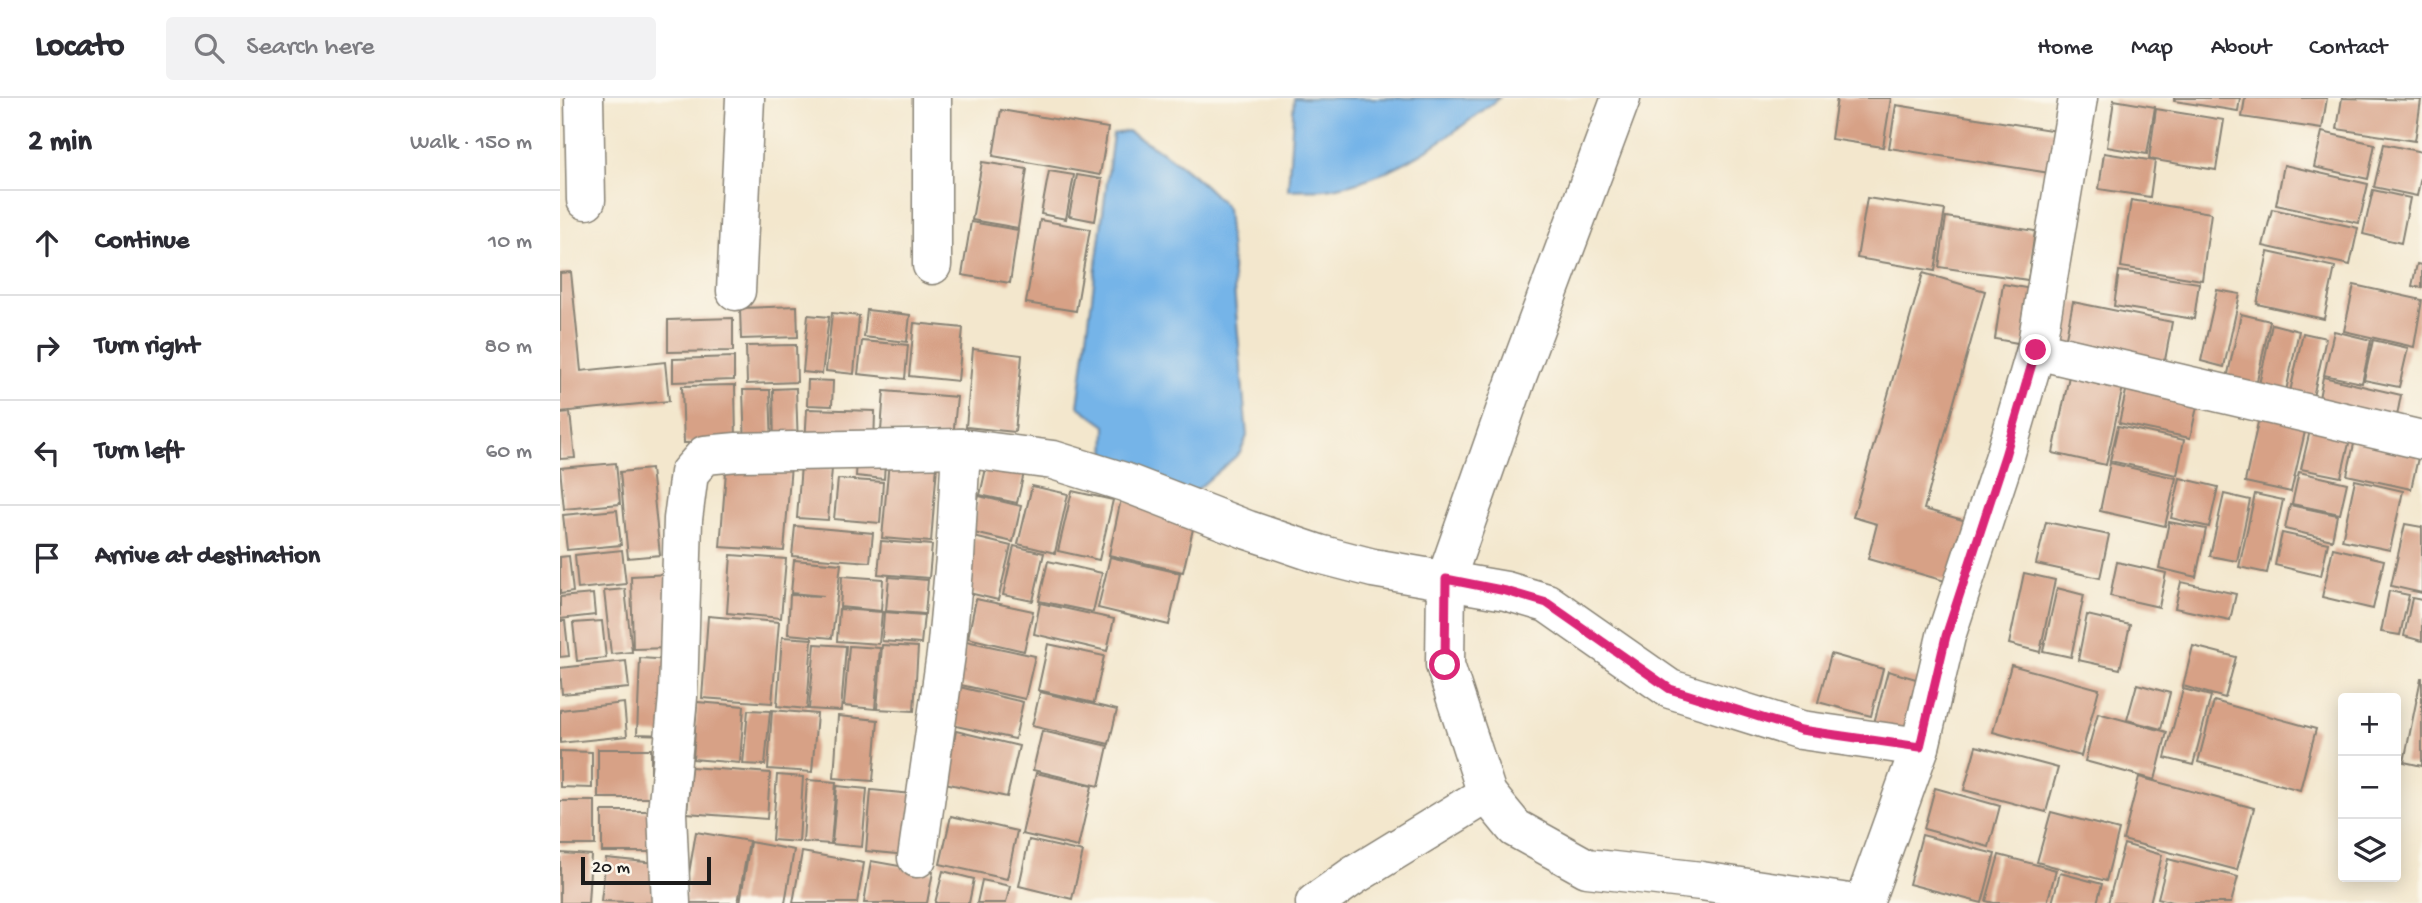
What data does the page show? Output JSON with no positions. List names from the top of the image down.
{
  "scale_bar": "20 m",
  "page": {
    "header": "Locato",
    "search": "Search here",
    "nav": [
      "Home",
      "Map",
      "About",
      "Contact"
    ],
    "heading": ["2 min", "Walk · 150 m"],
    "list": [
      ["Continue", "10 m"],
      ["Turn right", "80 m"],
      ["Turn left", "60 m"],
      "Arrive at destination"
    ],
    "map_buttons": ["+", "−"],
    "scale": "20 m"
  }
}
